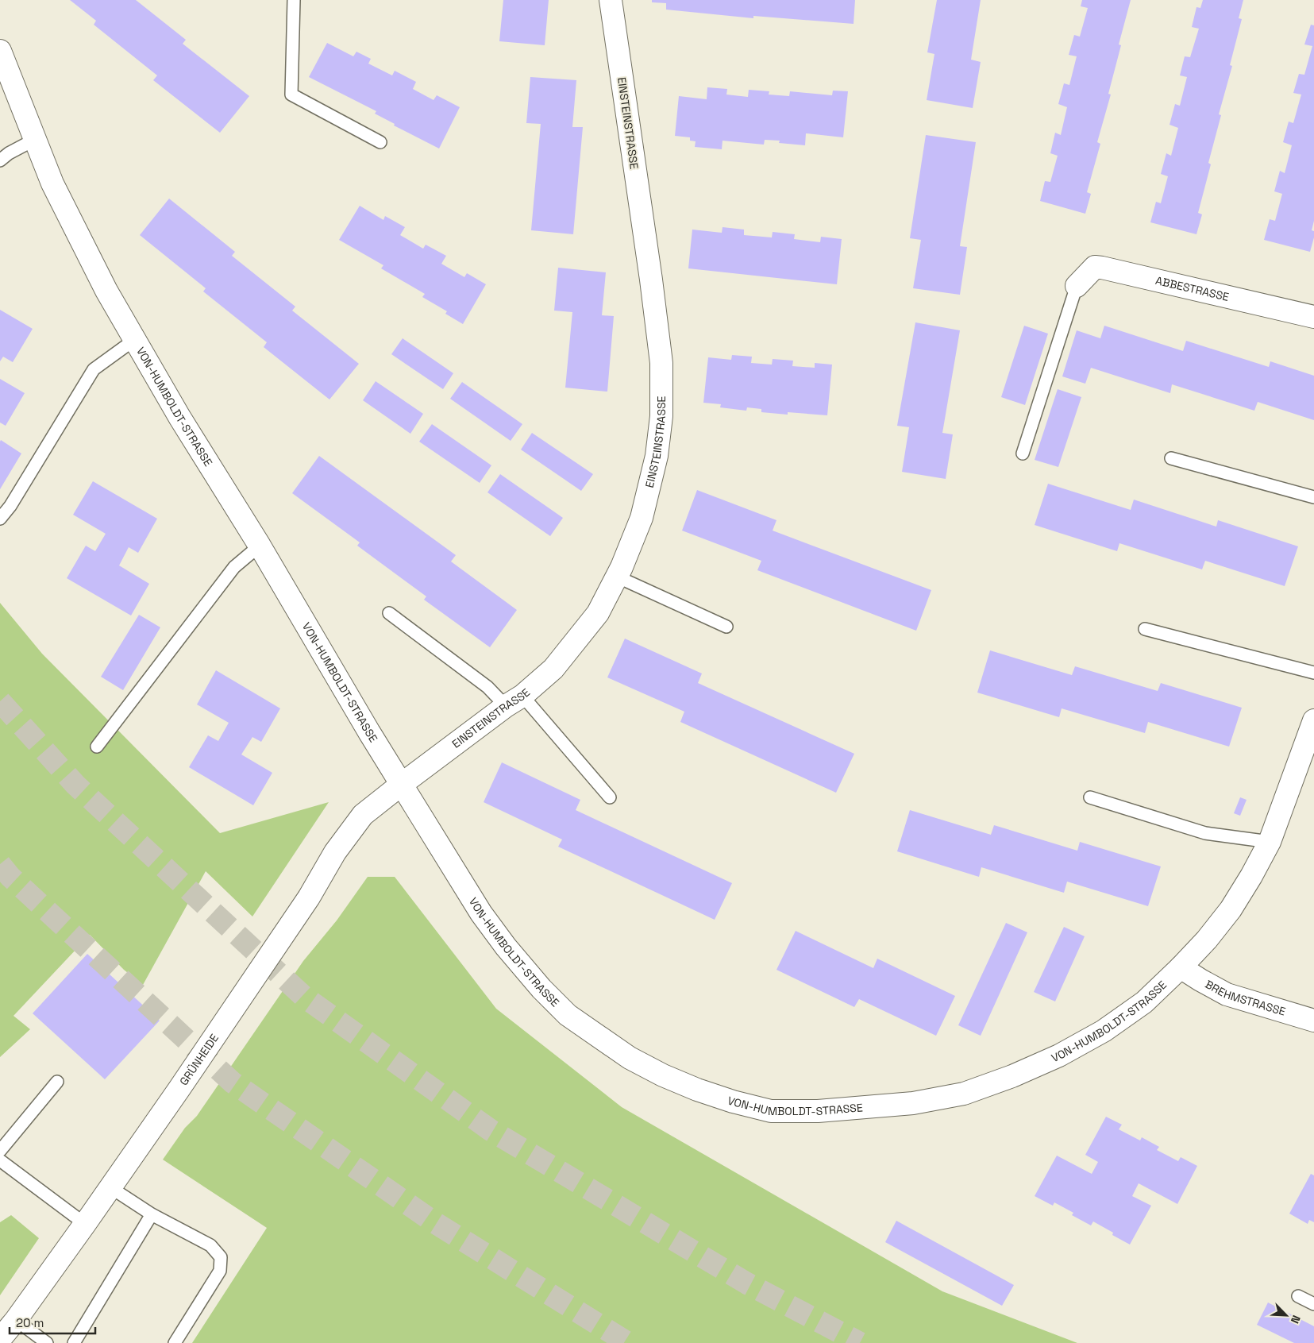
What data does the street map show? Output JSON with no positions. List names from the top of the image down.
{
  "streets": {
    "street": [
      "EINSTEINSTRASSE",
      "ABBESTRASSE",
      "VON-HUMBOLDT-STRASSE",
      "BREHMSTRASSE",
      "GRÜNHEIDE"
    ]
  },
  "crossings": [
    ["EINSTEINSTRASSE", "VON-HUMBOLDT-STRASSE"],
    ["EINSTEINSTRASSE", "GRÜNHEIDE"],
    ["VON-HUMBOLDT-STRASSE", "BREHMSTRASSE"],
    ["VON-HUMBOLDT-STRASSE", "GRÜNHEIDE"]
  ],
  "scale_bar": "20 m",
  "north": "bottom right"
}
